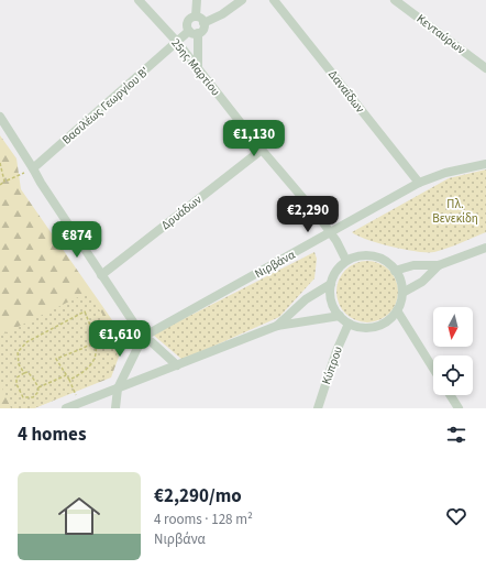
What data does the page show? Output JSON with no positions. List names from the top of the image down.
{
  "streets": {
    "street": [
      "Κενταύρων",
      "25ης Μαρτίου",
      "Δαναΐδων",
      "Βασιλέως Γεωργίου Β'",
      "Δρυάδων",
      "Νιρβάνα",
      "Κύπρου"
    ]
  },
  "crossings": [
    ["25ης Μαρτίου", "Βασιλέως Γεωργίου Β'"],
    ["25ης Μαρτίου", "Δρυάδων"],
    ["25ης Μαρτίου", "Νιρβάνα"],
    ["25ης Μαρτίου", "Κύπρου"],
    ["Δαναΐδων", "Νιρβάνα"]
  ],
  "parks": ["Πλ. Βενεκίδη"],
  "north": "bottom",
  "page": {
    "price": [
      "€1,130",
      "€2,290",
      "€874",
      "€1,610"
    ],
    "heading": "4 homes",
    "list": [
      {
        "name": "€2,290/mo",
        "note": "4 rooms · 128 m² · Νιρβάνα"
      }
    ]
  }
}
